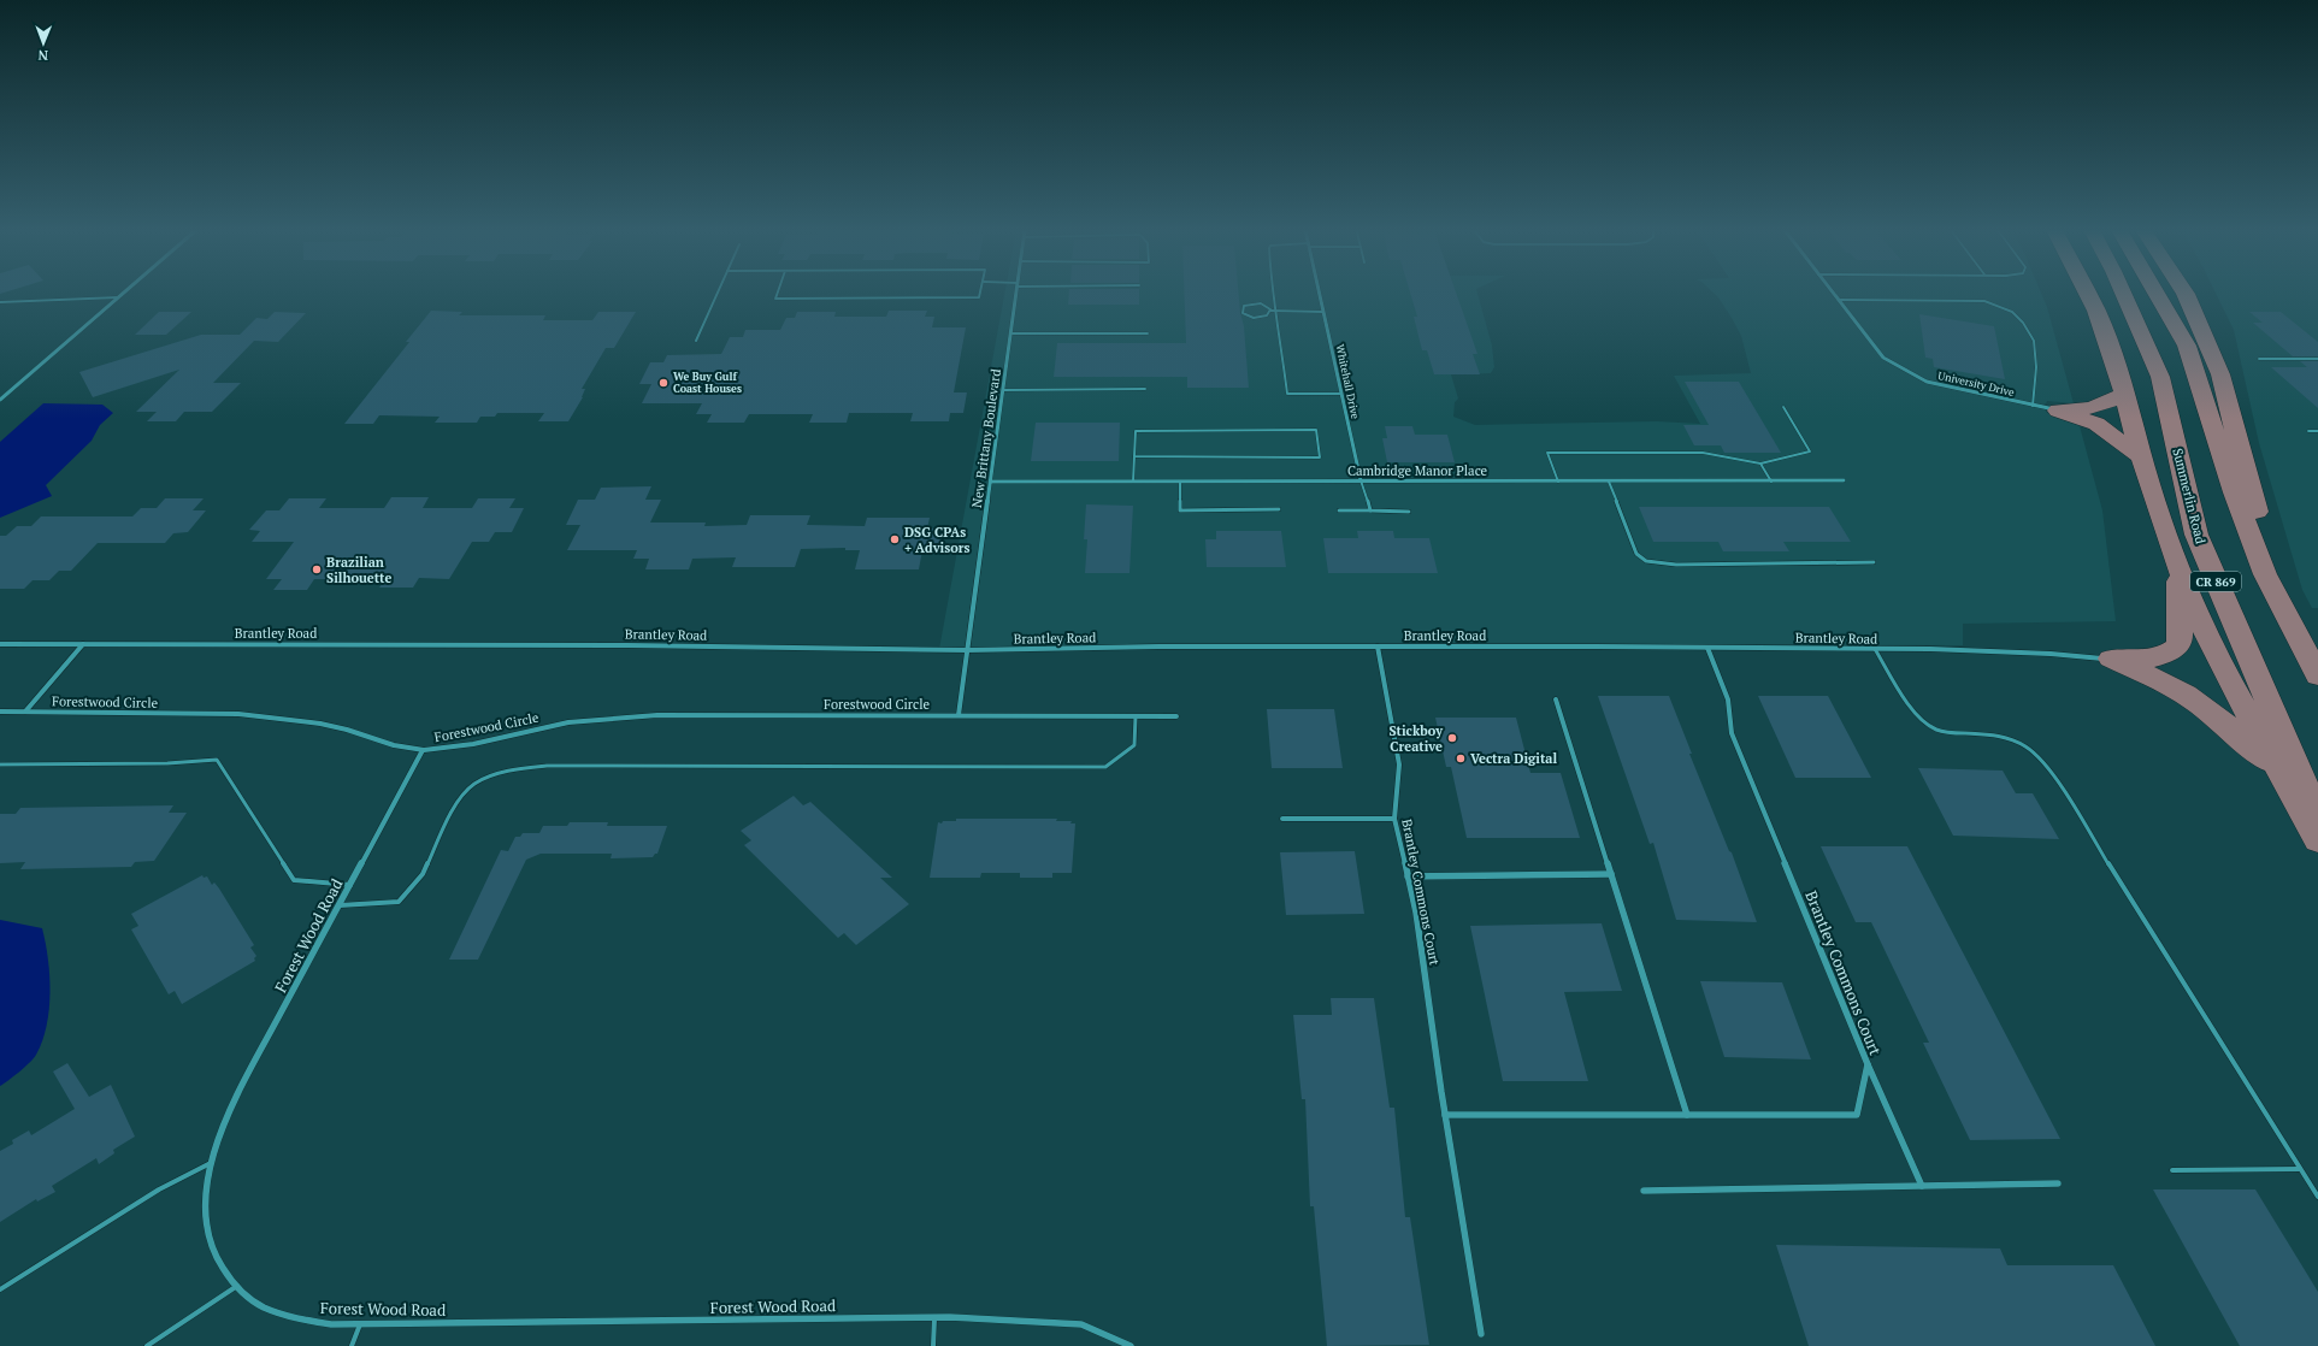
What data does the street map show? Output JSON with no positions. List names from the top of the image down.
{
  "streets": {
    "main road": ["Summerlin Road", "CR 869"],
    "street": [
      "Whitehall Drive",
      "University Drive",
      "New Brittany Boulevard",
      "Cambridge Manor Place",
      "Brantley Road",
      "Forestwood Circle",
      "Brantley Commons Court",
      "Forest Wood Road"
    ]
  },
  "crossings": [
    ["Whitehall Drive", "Cambridge Manor Place"],
    ["New Brittany Boulevard", "Cambridge Manor Place"],
    ["New Brittany Boulevard", "Brantley Road"],
    ["Brantley Road", "Forestwood Circle"],
    ["Brantley Road", "Brantley Commons Court"],
    ["Forestwood Circle", "Forest Wood Road"]
  ],
  "places": [
    "We Buy Gulf Coast Houses",
    "DSG CPAs + Advisors",
    "Brazilian Silhouette",
    "Stickboy Creative",
    "Vectra Digital"
  ],
  "north": "bottom"
}
